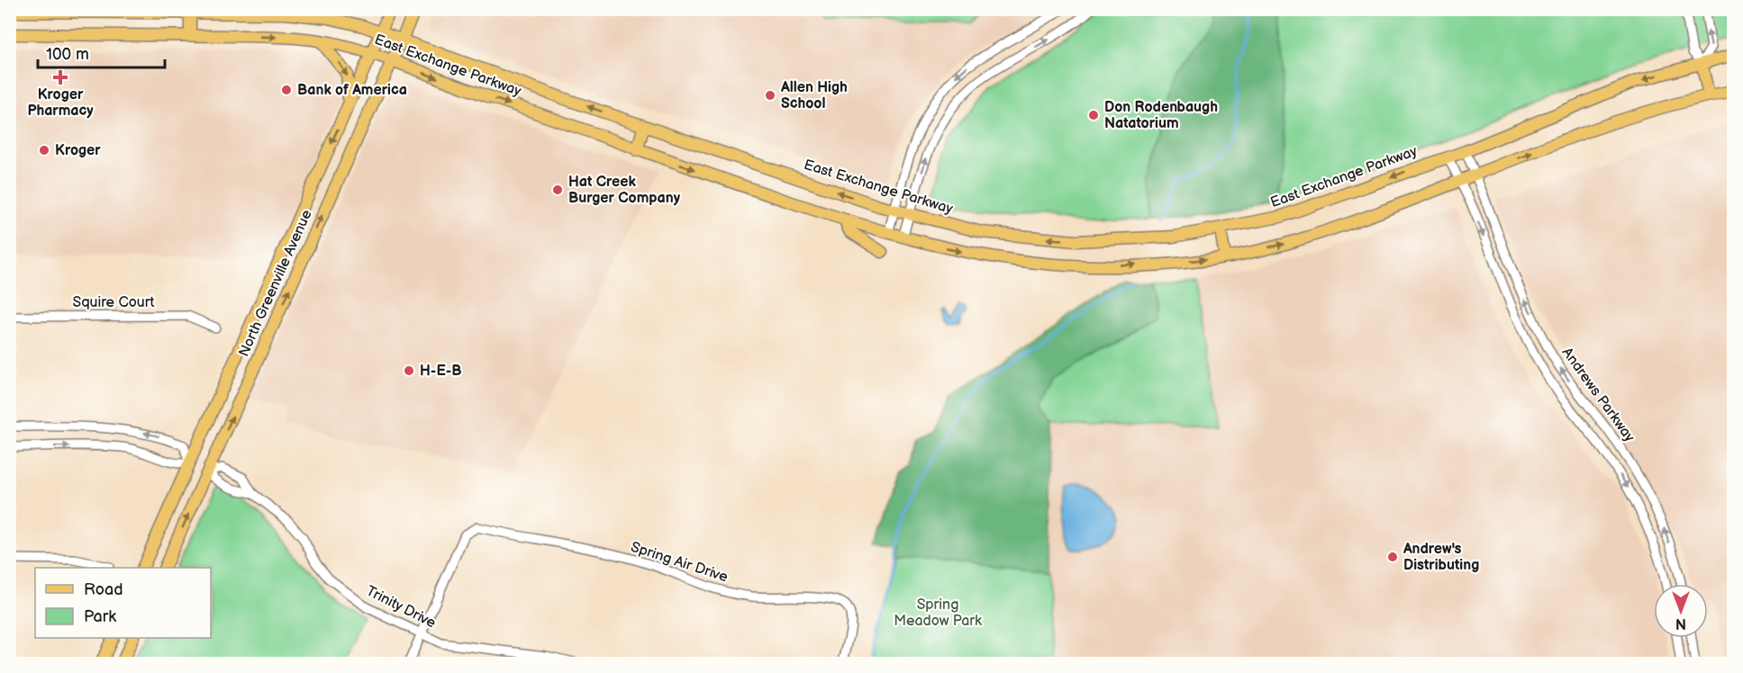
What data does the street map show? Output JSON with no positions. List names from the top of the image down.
{
  "streets": {
    "main road": ["East Exchange Parkway", "North Greenville Avenue"],
    "street": [
      "Squire Court",
      "Andrews Parkway",
      "Spring Air Drive",
      "Trinity Drive"
    ]
  },
  "crossings": [
    ["East Exchange Parkway", "North Greenville Avenue"],
    ["East Exchange Parkway", "Andrews Parkway"],
    ["North Greenville Avenue", "Trinity Drive"],
    ["Spring Air Drive", "Trinity Drive"]
  ],
  "parks": ["Spring Meadow Park"],
  "places": {
    "health": ["Kroger Pharmacy"],
    "other": [
      "Bank of America",
      "Allen High School",
      "Don Rodenbaugh Natatorium",
      "Kroger",
      "Hat Creek Burger Company",
      "H-E-B",
      "Andrew's Distributing"
    ]
  },
  "legend": ["Road", "Park"],
  "scale_bar": "100 m",
  "north": "bottom"
}
